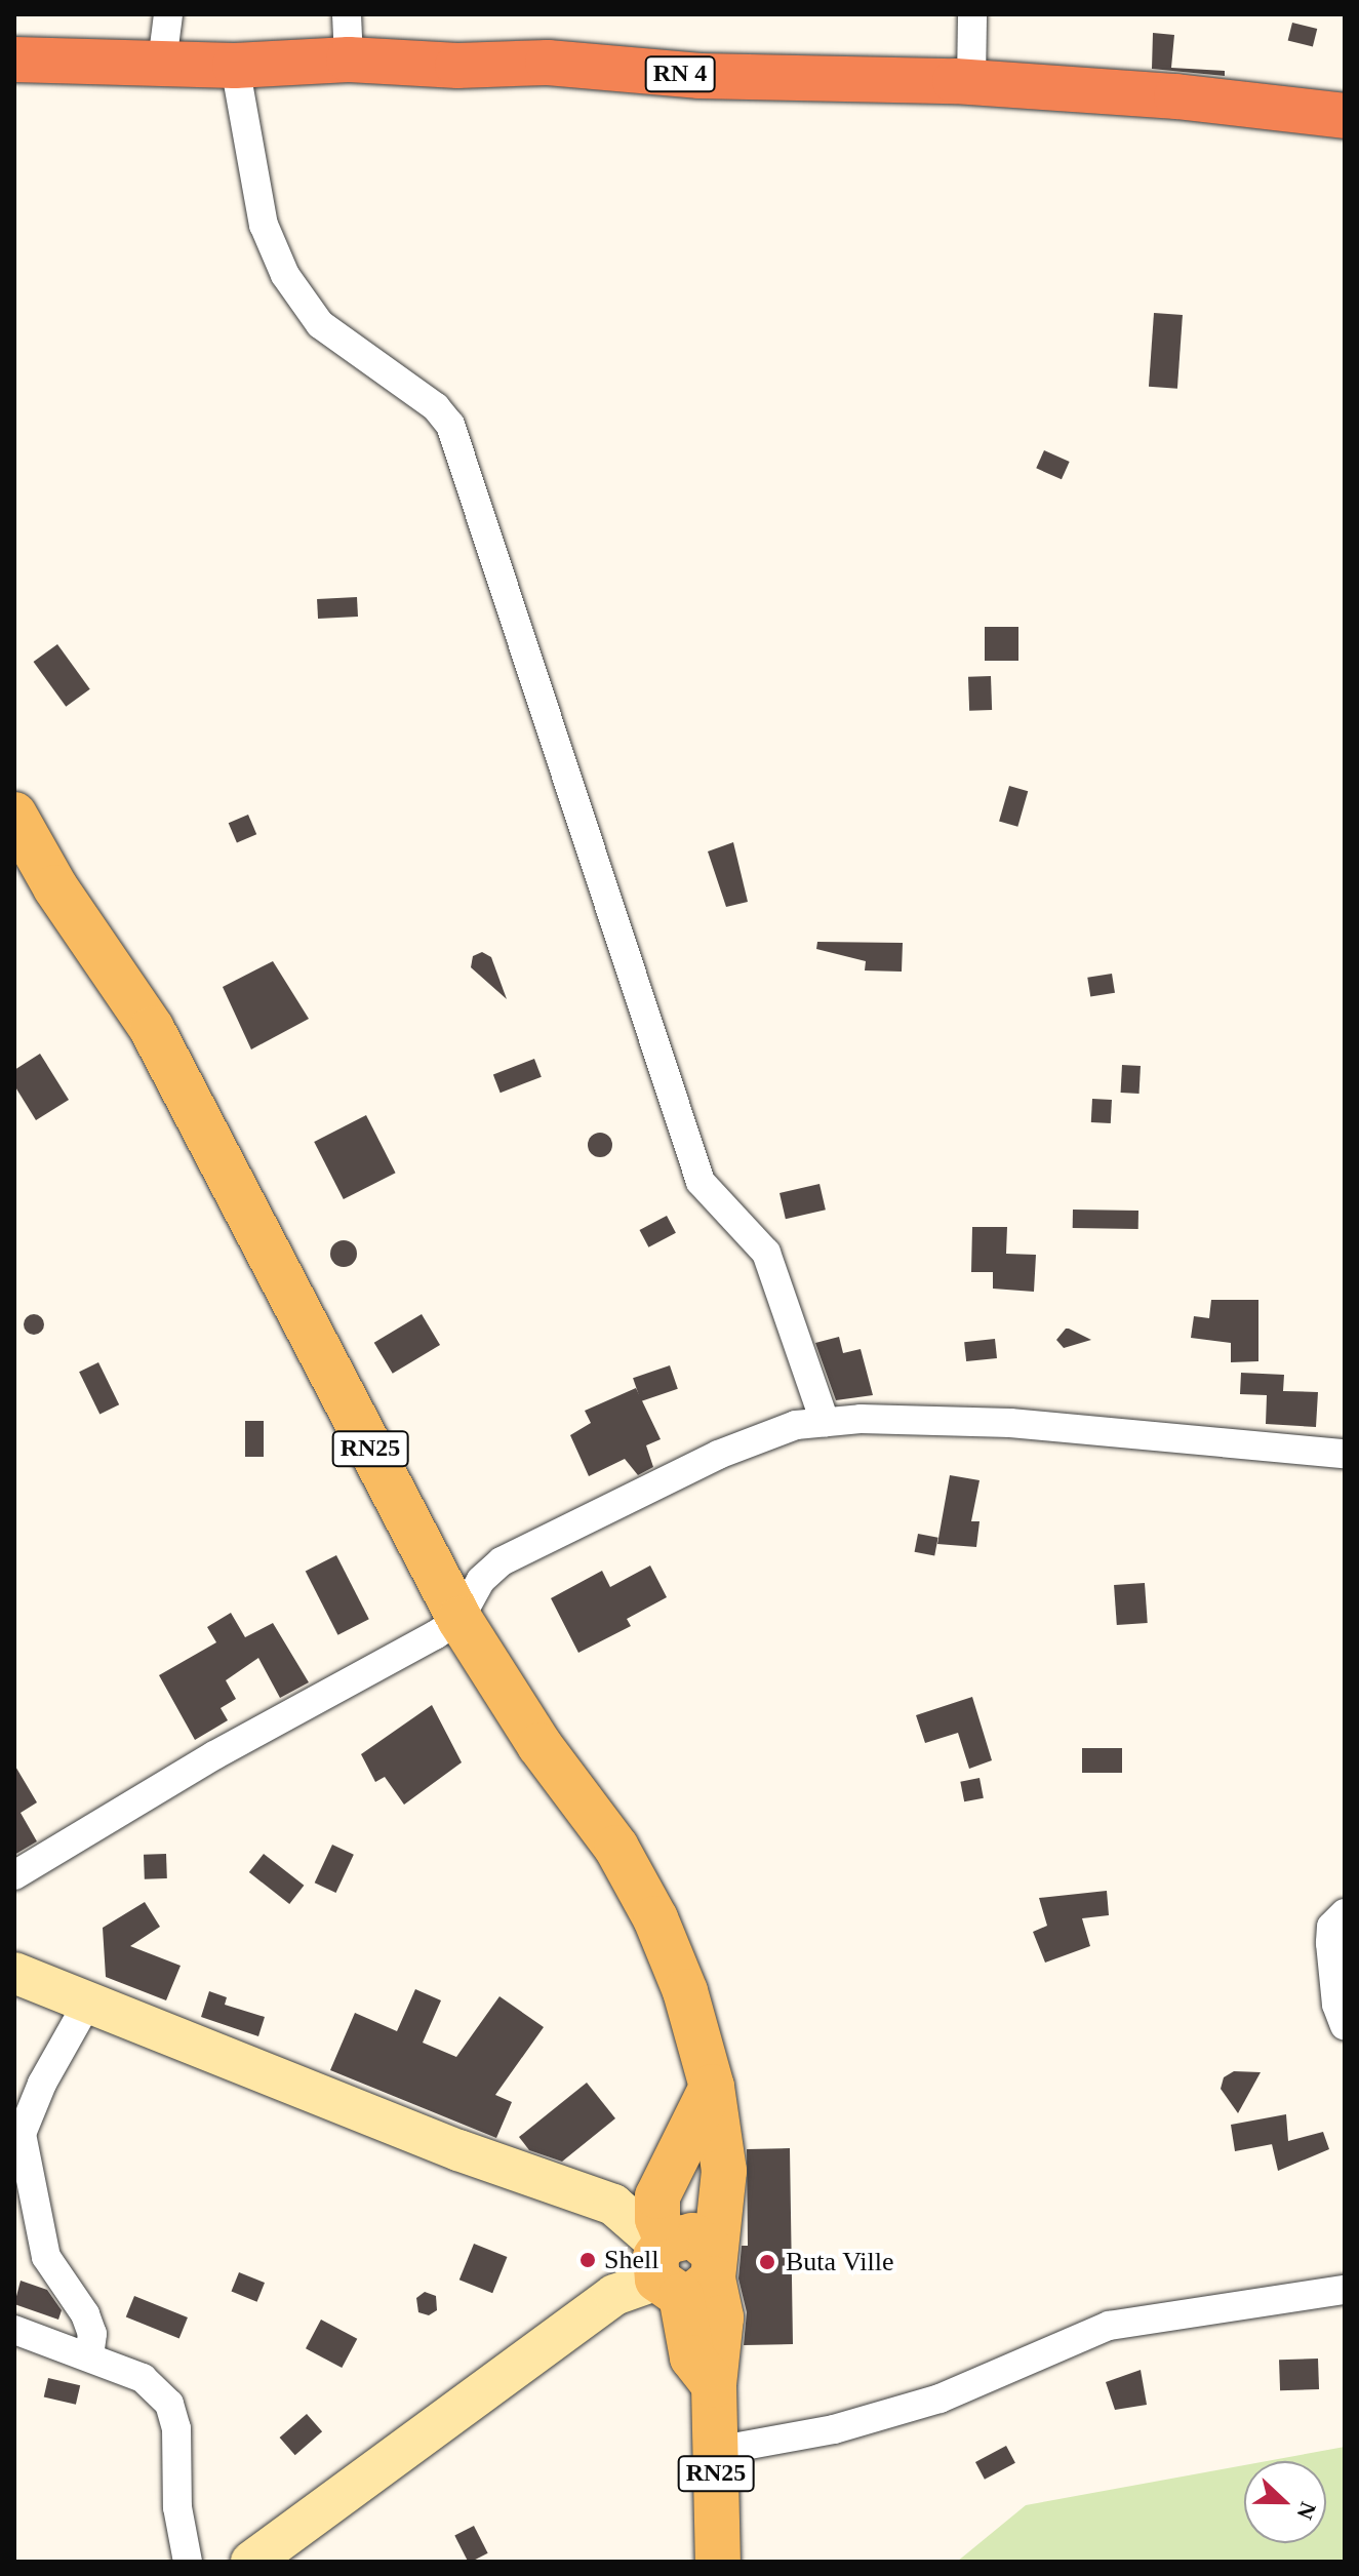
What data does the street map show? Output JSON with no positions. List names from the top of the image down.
{
  "streets": {
    "highway": ["RN 4"],
    "main road": ["RN25"]
  },
  "places": ["Shell", "Buta Ville"],
  "north": "right"
}
